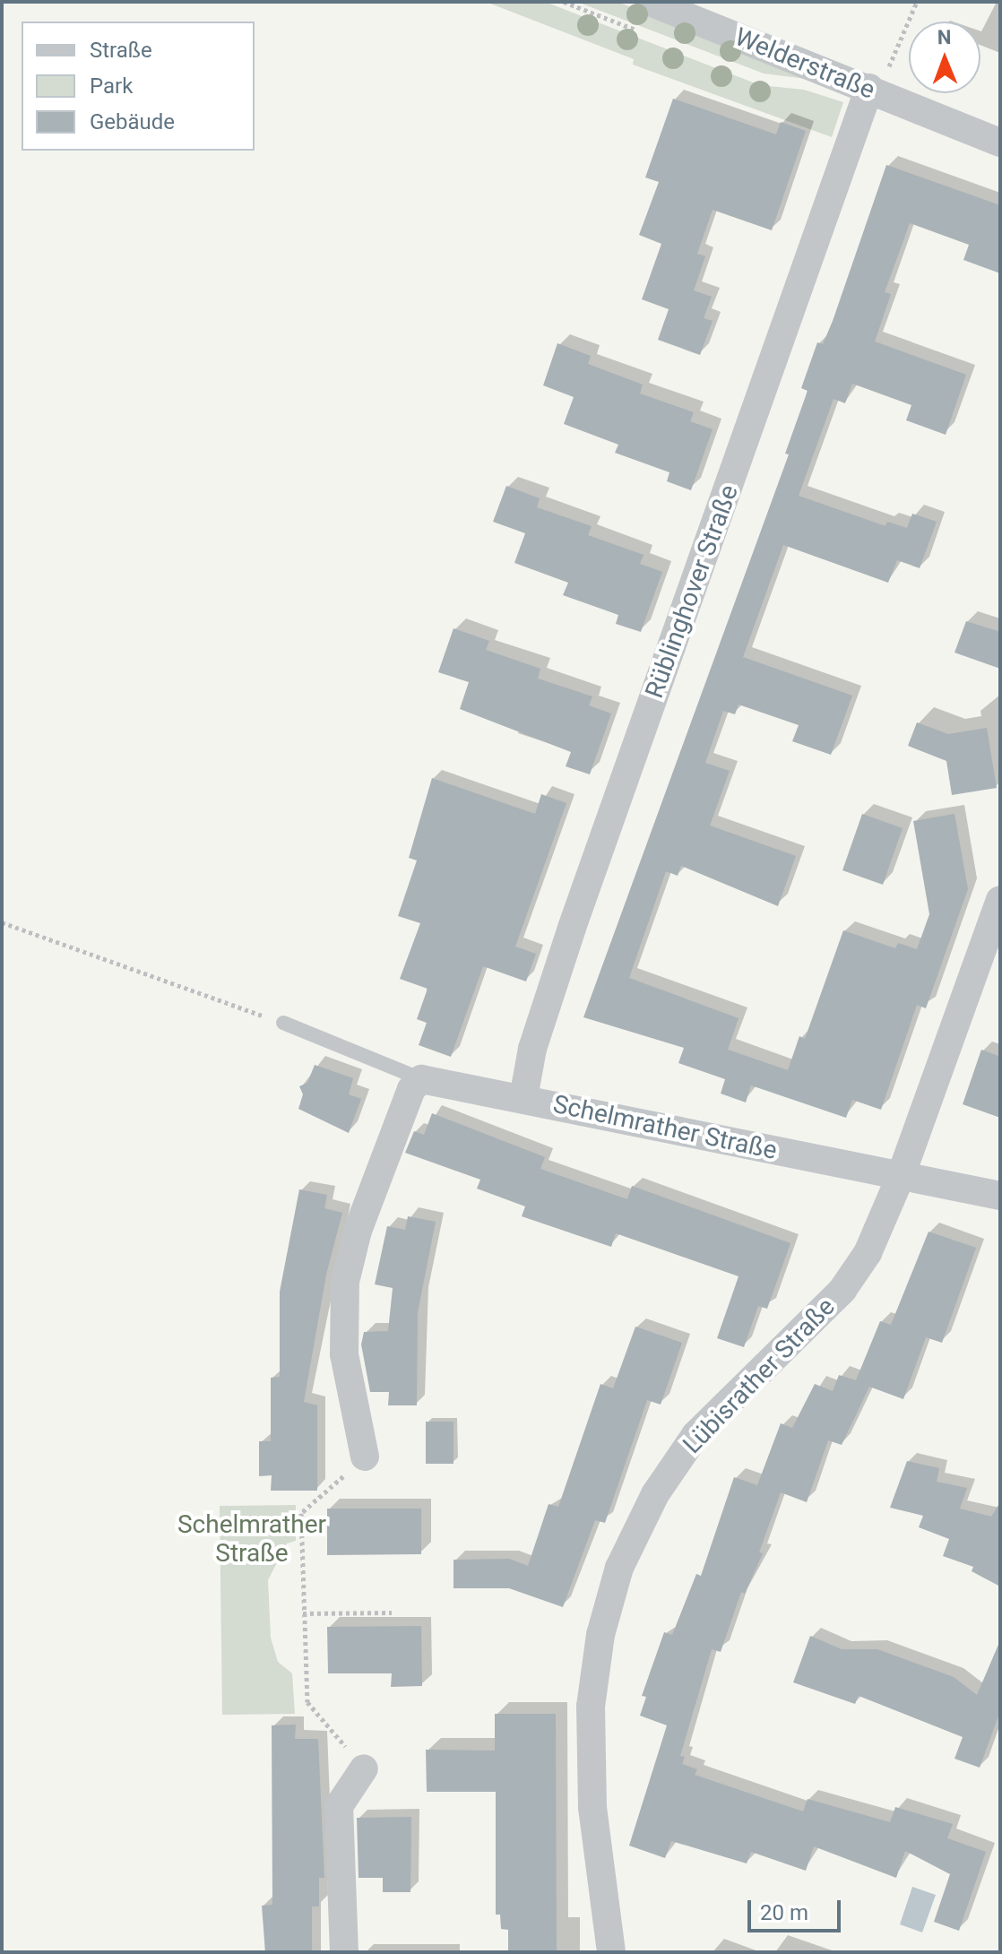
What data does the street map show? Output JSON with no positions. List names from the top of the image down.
{
  "streets": {
    "street": [
      "Welderstraße",
      "Rüblinghover Straße",
      "Schelmrather Straße",
      "Lübisrather Straße"
    ]
  },
  "crossings": [
    ["Welderstraße", "Rüblinghover Straße"],
    ["Rüblinghover Straße", "Schelmrather Straße"],
    ["Schelmrather Straße", "Lübisrather Straße"]
  ],
  "parks": ["Schelmrather Straße"],
  "legend": ["Straße", "Park", "Gebäude"],
  "scale_bar": "20 m",
  "north": "top"
}
